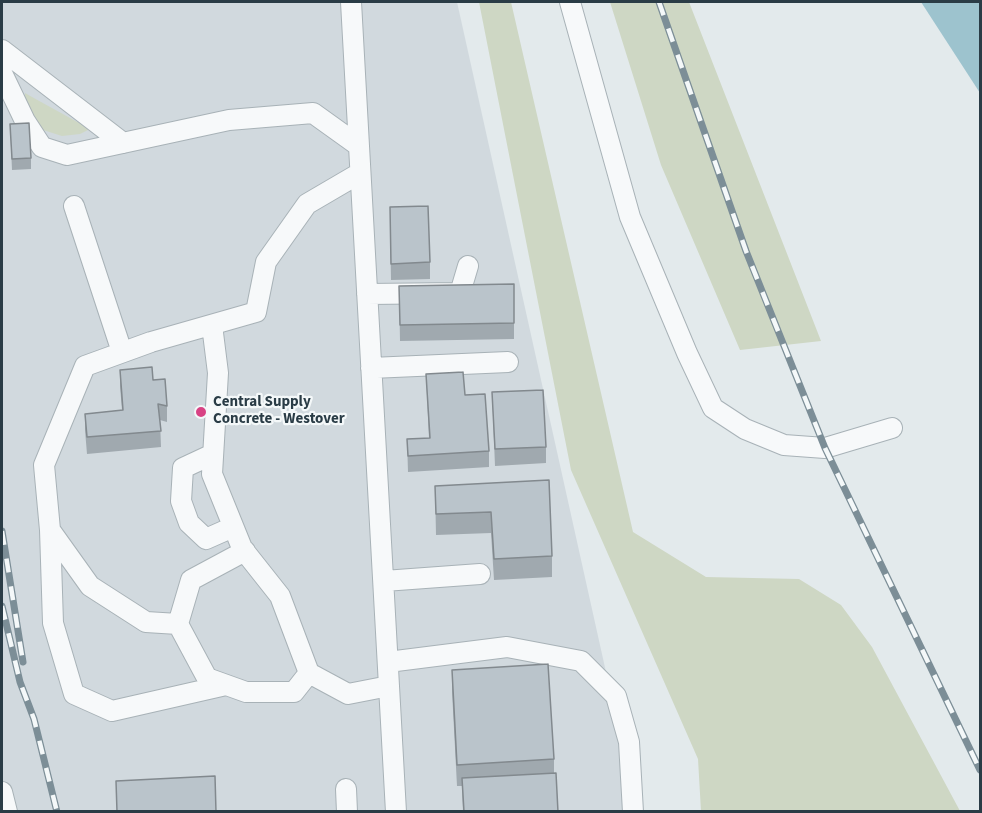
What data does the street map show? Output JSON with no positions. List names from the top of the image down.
{
  "places": ["Central Supply Concrete - Westover"]
}
